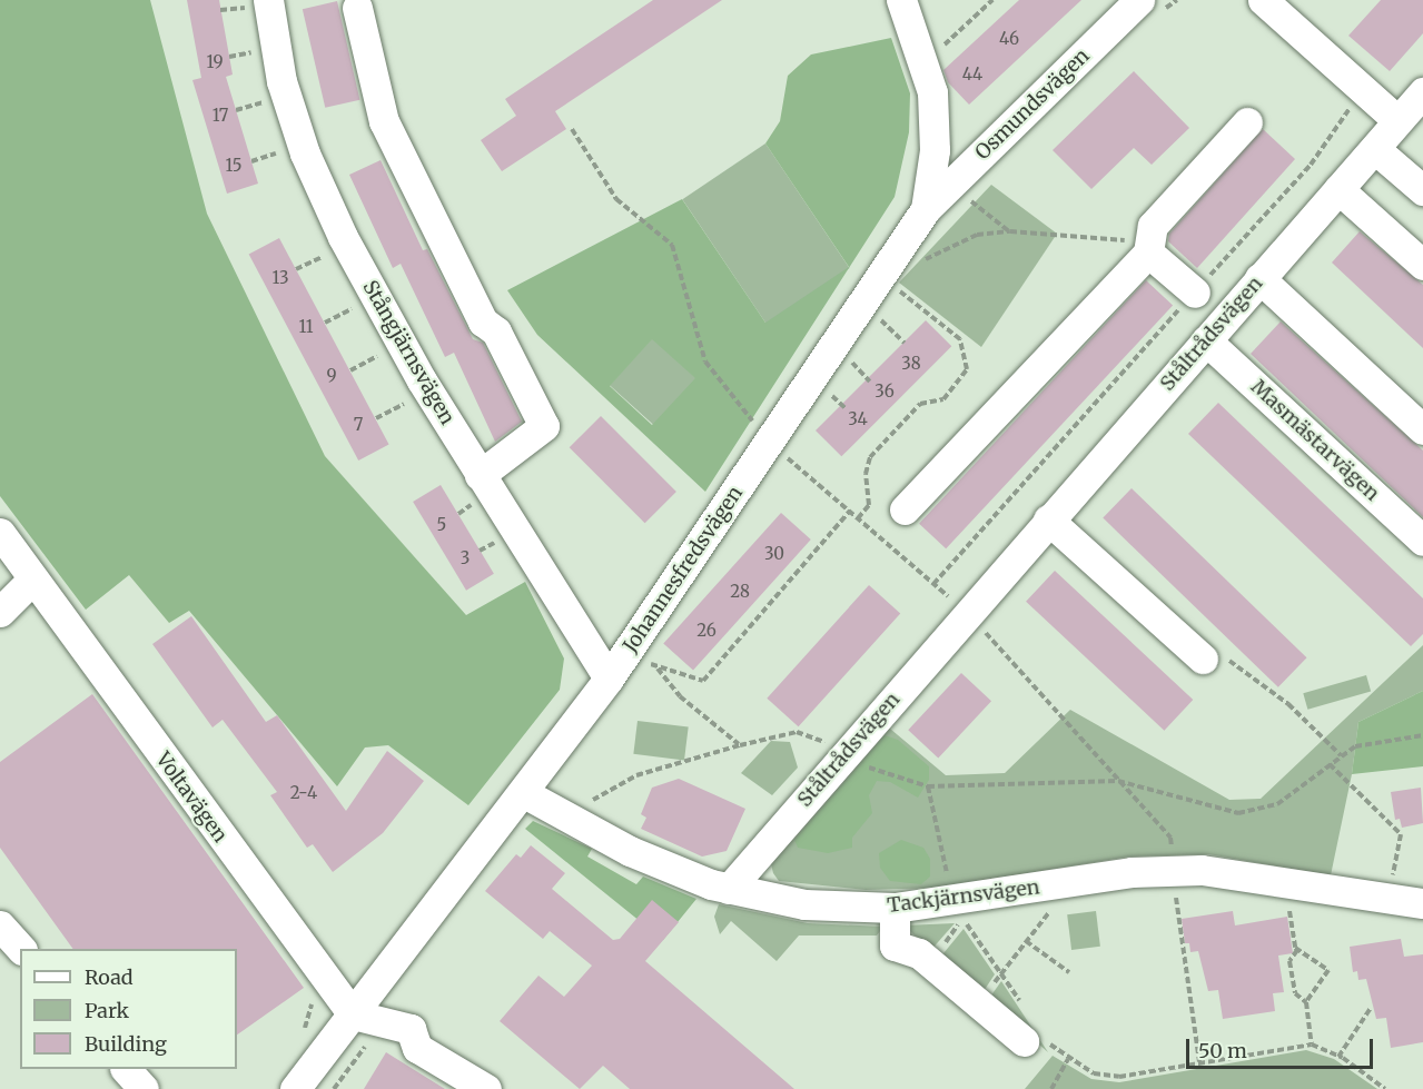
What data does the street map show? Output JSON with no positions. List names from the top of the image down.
{
  "streets": {
    "street": [
      "Osmundsvägen",
      "Ståltrådsvägen",
      "Stångjärnsvägen",
      "Masmästarvägen",
      "Johannesfredsvägen",
      "Voltavägen",
      "Tackjärnsvägen"
    ]
  },
  "crossings": [
    ["Osmundsvägen", "Johannesfredsvägen"],
    ["Ståltrådsvägen", "Masmästarvägen"],
    ["Ståltrådsvägen", "Tackjärnsvägen"],
    ["Stångjärnsvägen", "Johannesfredsvägen"],
    ["Johannesfredsvägen", "Voltavägen"],
    ["Johannesfredsvägen", "Tackjärnsvägen"]
  ],
  "house_numbers": [
    "46",
    "19",
    "44",
    "17",
    "15",
    "13",
    "11",
    "38",
    "9",
    "36",
    "34",
    "7",
    "5",
    "30",
    "3",
    "28",
    "26",
    "2-4"
  ],
  "legend": ["Road", "Park", "Building"],
  "scale_bar": "50 m"
}
